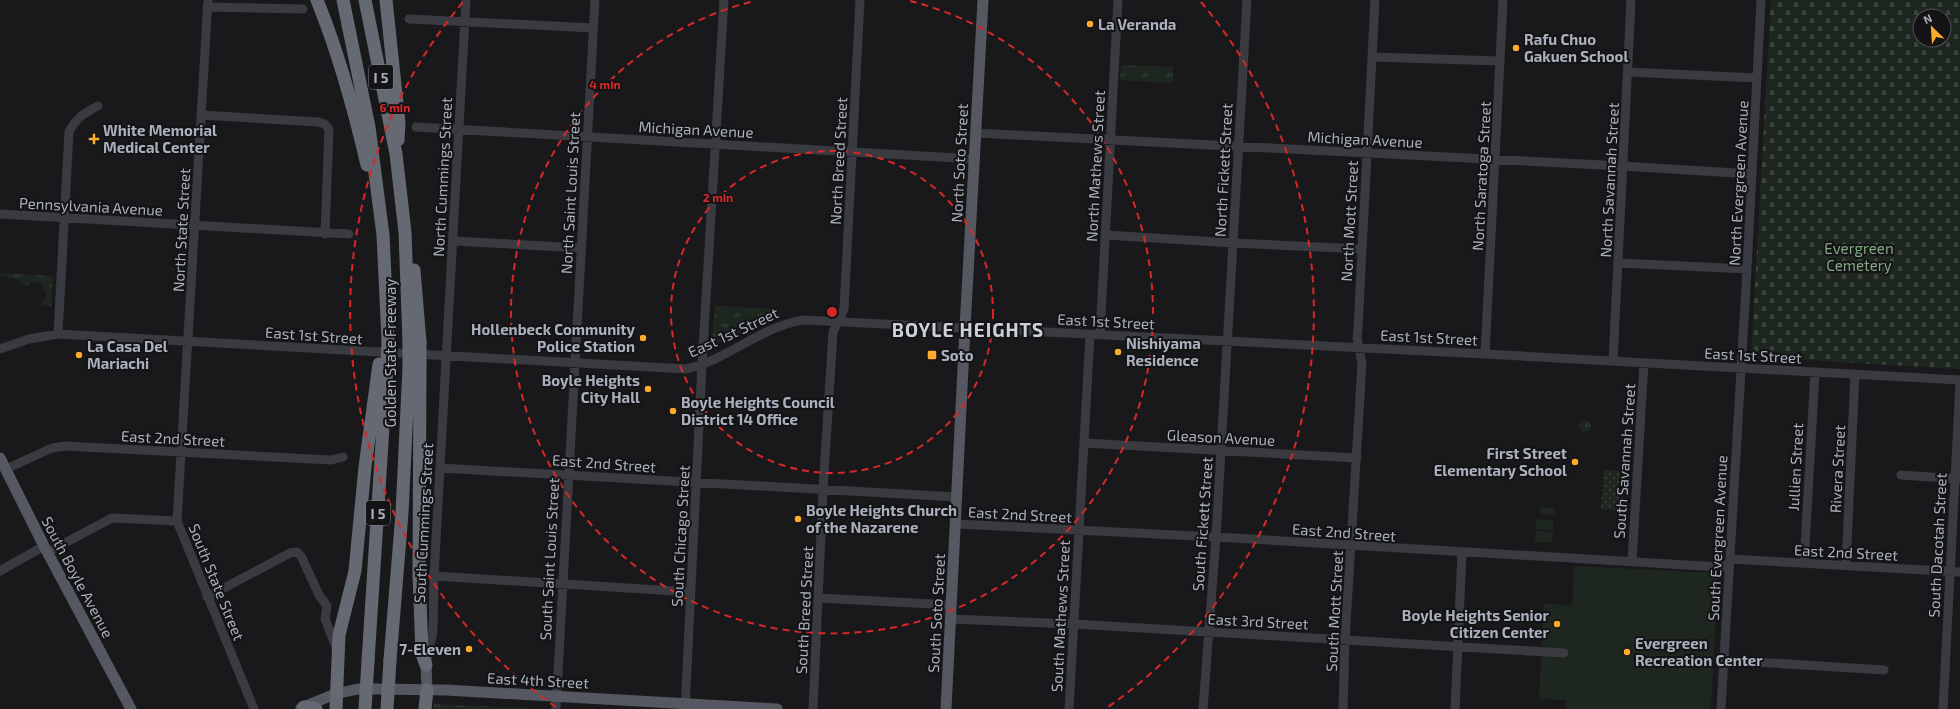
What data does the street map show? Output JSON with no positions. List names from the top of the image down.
{
  "streets": {
    "highway": ["I 5", "Golden State Freeway"],
    "main road": [
      "North Soto Street",
      "South Cummings Street",
      "South Boyle Avenue",
      "South Soto Street",
      "East 4th Street"
    ],
    "street": [
      "Michigan Avenue",
      "North Breed Street",
      "North Mathews Street",
      "North Fickett Street",
      "North Saratoga Street",
      "North Cummings Street",
      "North Savannah Street",
      "North Evergreen Avenue",
      "North Saint Louis Street",
      "Pennsylvania Avenue",
      "North Mott Street",
      "North State Street",
      "East 1st Street",
      "Gleason Avenue",
      "East 2nd Street",
      "South Savannah Street",
      "Jullien Street",
      "Rivera Street",
      "South Fickett Street",
      "South Chicago Street",
      "South Evergreen Avenue",
      "South Dacotah Street",
      "South Saint Louis Street",
      "South State Street",
      "South Breed Street",
      "South Mott Street",
      "South Mathews Street",
      "East 3rd Street"
    ]
  },
  "crossings": [
    ["Michigan Avenue", "North Breed Street"],
    ["Michigan Avenue", "North Soto Street"],
    ["Michigan Avenue", "North Mathews Street"],
    ["Michigan Avenue", "North Fickett Street"],
    ["Michigan Avenue", "North Saratoga Street"],
    ["Michigan Avenue", "North Cummings Street"],
    ["Michigan Avenue", "North Savannah Street"],
    ["Michigan Avenue", "North Evergreen Avenue"],
    ["Michigan Avenue", "North Saint Louis Street"],
    ["Michigan Avenue", "North Mott Street"],
    ["Michigan Avenue", "South Chicago Street"],
    ["North Breed Street", "East 1st Street"],
    ["North Breed Street", "South Breed Street"],
    ["North Soto Street", "East 1st Street"],
    ["North Soto Street", "South Soto Street"],
    ["North Mathews Street", "East 1st Street"],
    ["North Fickett Street", "East 1st Street"],
    ["North Fickett Street", "South Fickett Street"],
    ["North Saratoga Street", "East 1st Street"],
    ["North Cummings Street", "East 1st Street"],
    ["North Cummings Street", "South Cummings Street"],
    ["North Savannah Street", "East 1st Street"],
    ["North Evergreen Avenue", "East 1st Street"],
    ["North Evergreen Avenue", "South Evergreen Avenue"],
    ["North Saint Louis Street", "East 1st Street"],
    ["North Saint Louis Street", "South Saint Louis Street"],
    ["Pennsylvania Avenue", "North State Street"],
    ["North Mott Street", "East 1st Street"],
    ["North Mott Street", "South Mott Street"],
    ["North State Street", "East 1st Street"],
    ["North State Street", "South State Street"],
    ["East 1st Street", "South Savannah Street"],
    ["East 1st Street", "Jullien Street"],
    ["East 1st Street", "Rivera Street"],
    ["East 1st Street", "South Cummings Street"],
    ["East 1st Street", "South Fickett Street"],
    ["East 1st Street", "South Chicago Street"],
    ["East 1st Street", "South Evergreen Avenue"],
    ["East 1st Street", "South Dacotah Street"],
    ["East 1st Street", "South Saint Louis Street"],
    ["East 1st Street", "South State Street"],
    ["East 1st Street", "South Breed Street"],
    ["East 1st Street", "South Mott Street"],
    ["East 1st Street", "South Soto Street"],
    ["East 1st Street", "South Mathews Street"],
    ["Gleason Avenue", "South Fickett Street"],
    ["Gleason Avenue", "South Mott Street"],
    ["Gleason Avenue", "South Mathews Street"],
    ["East 2nd Street", "South Savannah Street"],
    ["East 2nd Street", "Jullien Street"],
    ["East 2nd Street", "Rivera Street"],
    ["East 2nd Street", "South Cummings Street"],
    ["East 2nd Street", "South Fickett Street"],
    ["East 2nd Street", "South Chicago Street"],
    ["East 2nd Street", "South Evergreen Avenue"],
    ["East 2nd Street", "South Dacotah Street"],
    ["East 2nd Street", "South Saint Louis Street"],
    ["East 2nd Street", "South Boyle Avenue"],
    ["East 2nd Street", "South State Street"],
    ["East 2nd Street", "South Breed Street"],
    ["East 2nd Street", "South Mott Street"],
    ["East 2nd Street", "South Soto Street"],
    ["East 2nd Street", "South Mathews Street"],
    ["South Cummings Street", "East 4th Street"],
    ["South Fickett Street", "East 3rd Street"],
    ["South Chicago Street", "East 4th Street"],
    ["South Saint Louis Street", "East 4th Street"],
    ["South Mott Street", "East 3rd Street"],
    ["South Soto Street", "East 3rd Street"],
    ["South Mathews Street", "East 3rd Street"]
  ],
  "districts": ["BOYLE HEIGHTS"],
  "parks": ["Evergreen Cemetery"],
  "places": {
    "other": [
      "La Veranda",
      "Rafu Chuo Gakuen School",
      "Hollenbeck Community Police Station",
      "Nishiyama Residence",
      "La Casa Del Mariachi",
      "Boyle Heights City Hall",
      "Boyle Heights Council District 14 Office",
      "First Street Elementary School",
      "Boyle Heights Church of the Nazarene",
      "Boyle Heights Senior Citizen Center",
      "7-Eleven",
      "Evergreen Recreation Center"
    ],
    "health": ["White Memorial Medical Center"],
    "transit": ["Soto"]
  },
  "north": "top left",
  "rings": ["4 min", "6 min", "2 min"]
}
